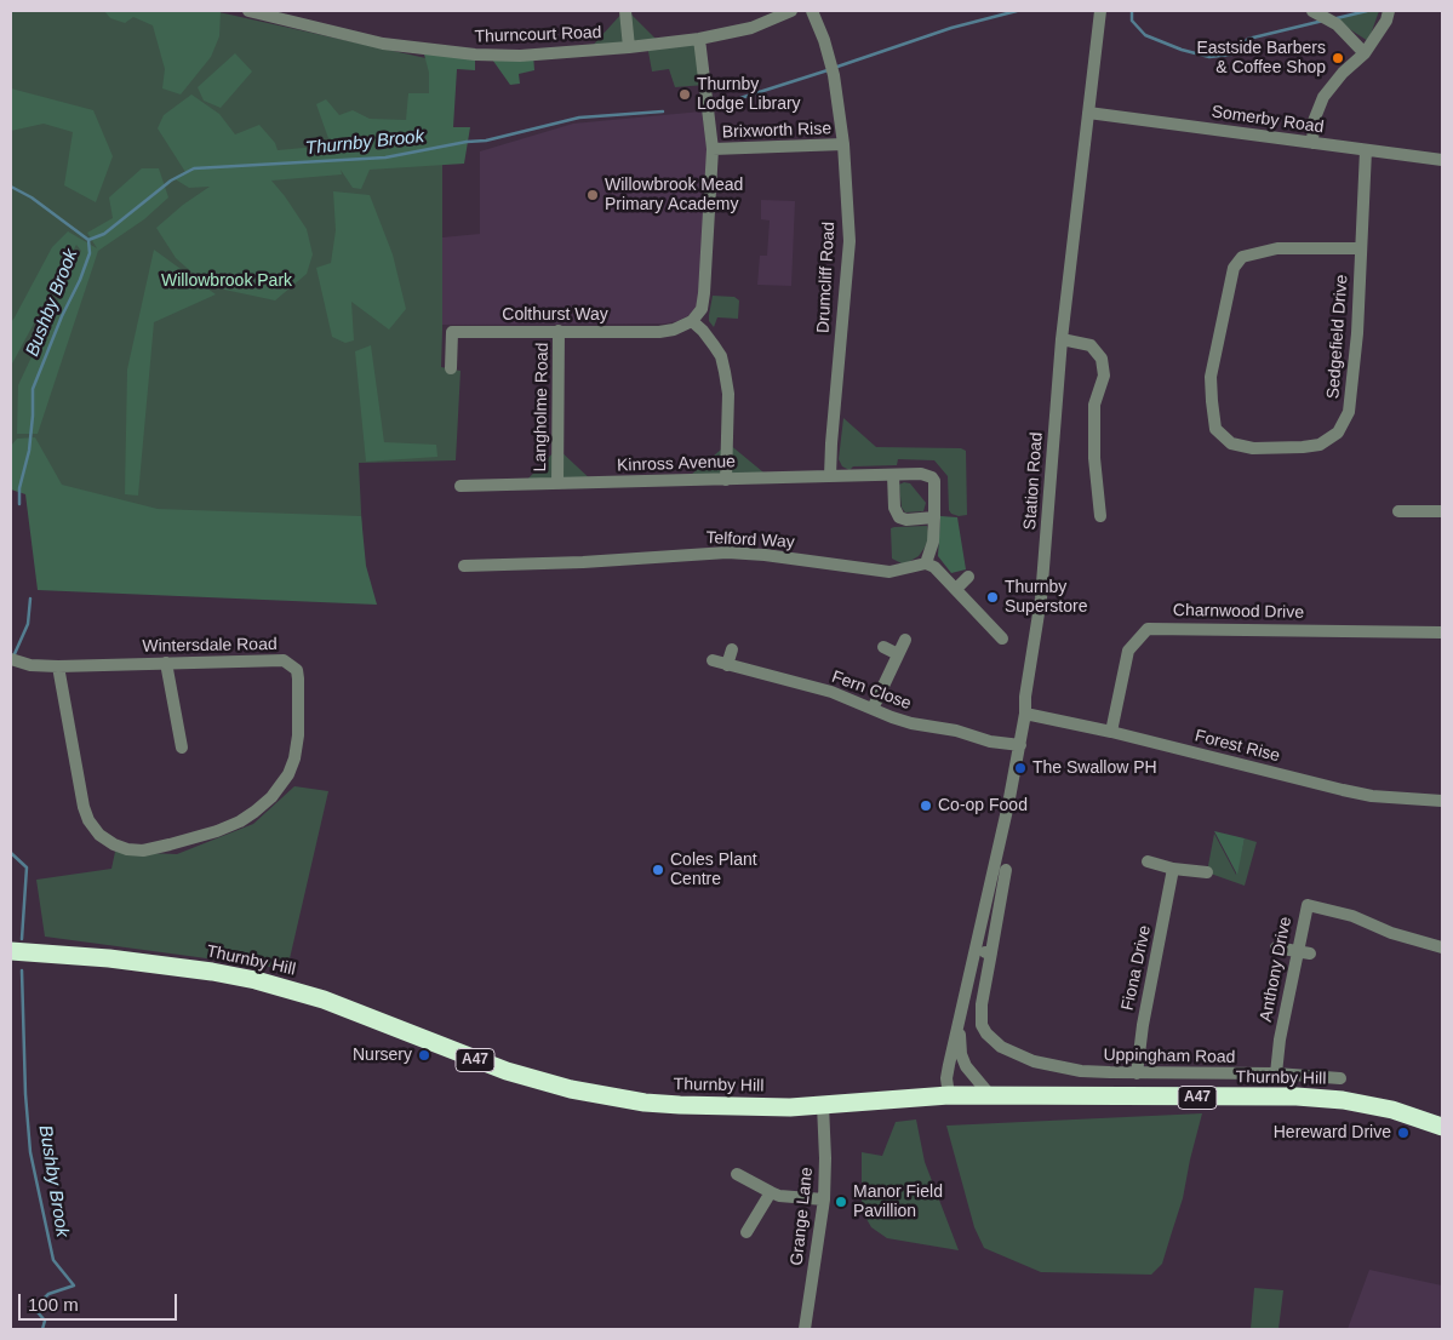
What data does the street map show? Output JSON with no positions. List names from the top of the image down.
{
  "streets": {
    "highway": ["Thurnby Hill", "A47"],
    "street": [
      "Thurncourt Road",
      "Somerby Road",
      "Brixworth Rise",
      "Drumcliff Road",
      "Colthurst Way",
      "Sedgefield Drive",
      "Langholme Road",
      "Kinross Avenue",
      "Station Road",
      "Telford Way",
      "Charnwood Drive",
      "Wintersdale Road",
      "Fern Close",
      "Forest Rise",
      "Fiona Drive",
      "Anthony Drive",
      "Uppingham Road",
      "Grange Lane"
    ]
  },
  "crossings": [
    ["Somerby Road", "Sedgefield Drive"],
    ["Somerby Road", "Station Road"],
    ["Brixworth Rise", "Drumcliff Road"],
    ["Drumcliff Road", "Kinross Avenue"],
    ["Colthurst Way", "Langholme Road"],
    ["Langholme Road", "Kinross Avenue"],
    ["Kinross Avenue", "Telford Way"],
    ["Station Road", "Fern Close"],
    ["Station Road", "Forest Rise"],
    ["Station Road", "Thurnby Hill"],
    ["Charnwood Drive", "Forest Rise"],
    ["Thurnby Hill", "Grange Lane"],
    ["Fiona Drive", "Uppingham Road"],
    ["Anthony Drive", "Uppingham Road"]
  ],
  "water": ["Thurnby Brook", "Bushby Brook"],
  "parks": ["Willowbrook Park"],
  "places": [
    "Eastside Barbers & Coffee Shop",
    "Thurnby Lodge Library",
    "Willowbrook Mead Primary Academy",
    "Thurnby Superstore",
    "The Swallow PH",
    "Co-op Food",
    "Coles Plant Centre",
    "Nursery",
    "Hereward Drive",
    "Manor Field Pavillion"
  ],
  "scale_bar": "100 m"
}
